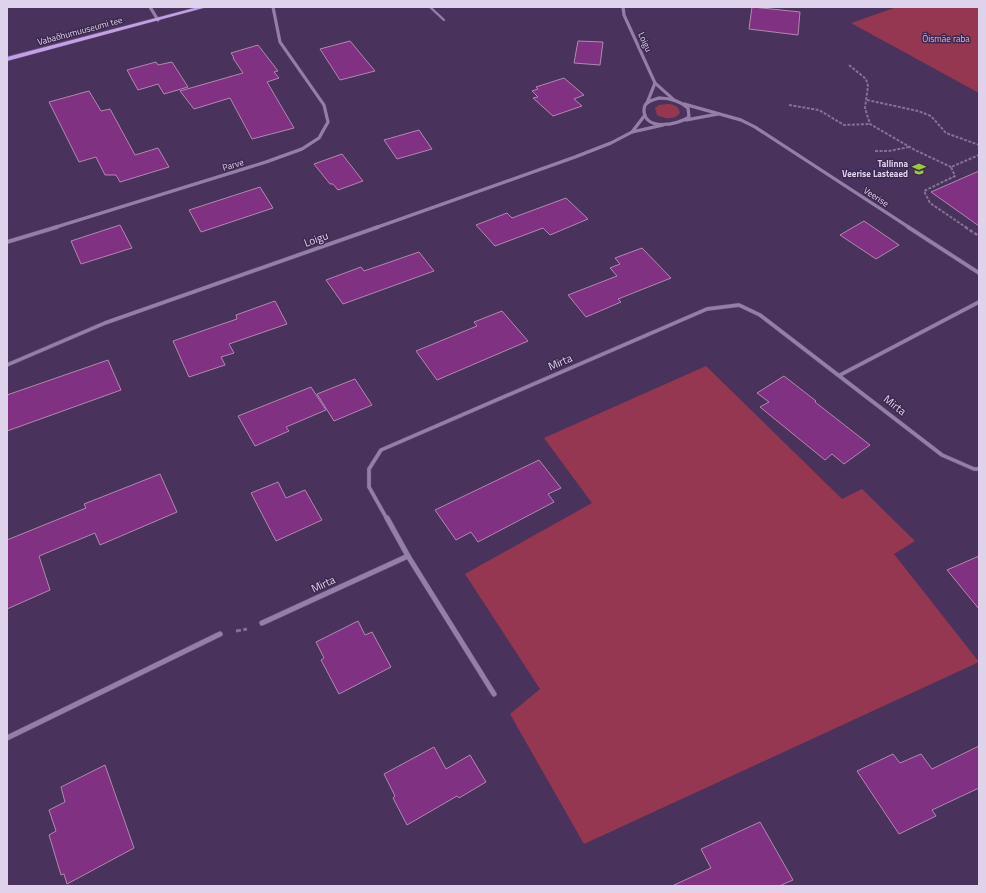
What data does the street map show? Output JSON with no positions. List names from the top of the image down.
{
  "streets": {
    "street": [
      "Vabaõhumuuseumi tee",
      "Loigu",
      "Parve",
      "Veerise",
      "Mirta"
    ]
  },
  "crossings": [
    ["Loigu", "Veerise"]
  ],
  "parks": ["Õismäe raba"],
  "places": {
    "school or university": ["Tallinna Veerise Lasteaed"]
  }
}
